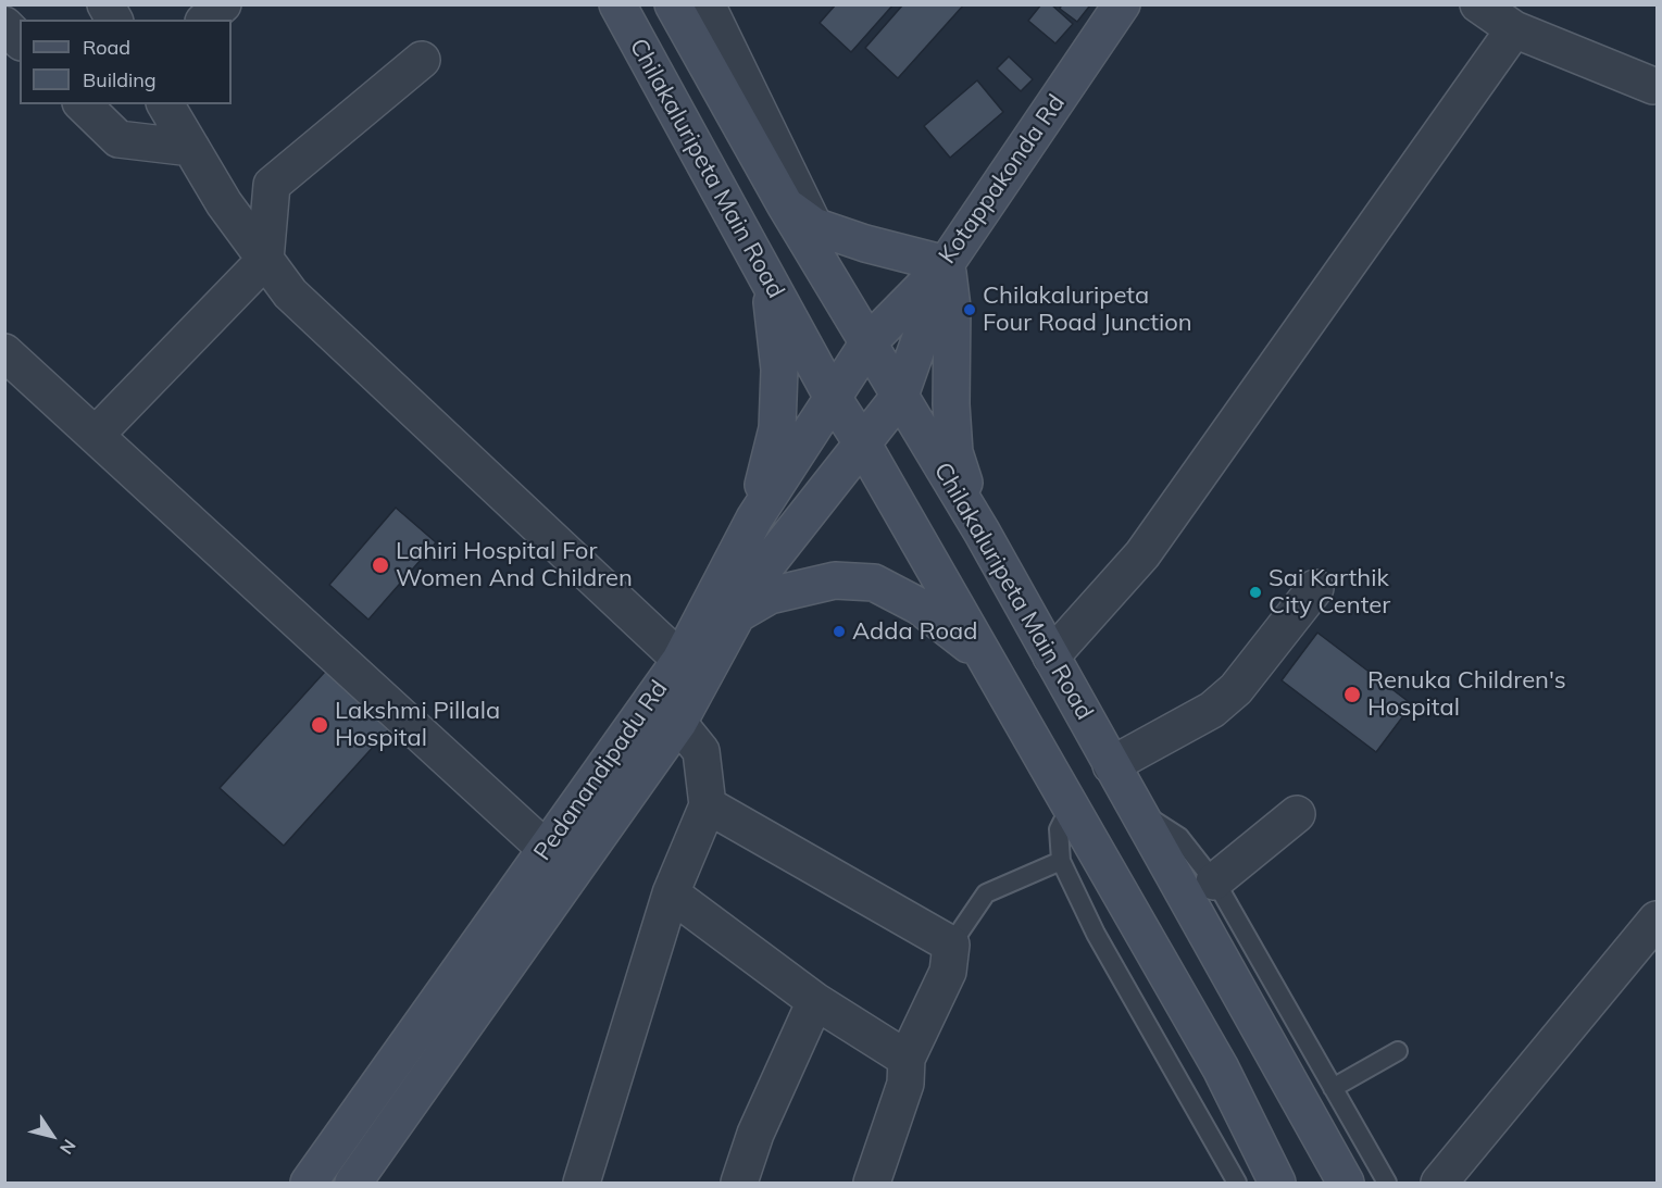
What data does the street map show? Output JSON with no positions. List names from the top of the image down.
{
  "streets": {
    "main road": ["Chilakaluripeta Main Road", "Kotappakonda Rd", "Pedanandipadu Rd"]
  },
  "crossings": [
    ["Chilakaluripeta Main Road", "Kotappakonda Rd"],
    ["Chilakaluripeta Main Road", "Pedanandipadu Rd"],
    ["Kotappakonda Rd", "Pedanandipadu Rd"]
  ],
  "places": [
    "Chilakaluripeta Four Road Junction",
    "Lahiri Hospital For Women And Children",
    "Sai Karthik City Center",
    "Adda Road",
    "Renuka Children's Hospital",
    "Lakshmi Pillala Hospital"
  ],
  "legend": ["Road", "Building"],
  "north": "bottom right"
}
